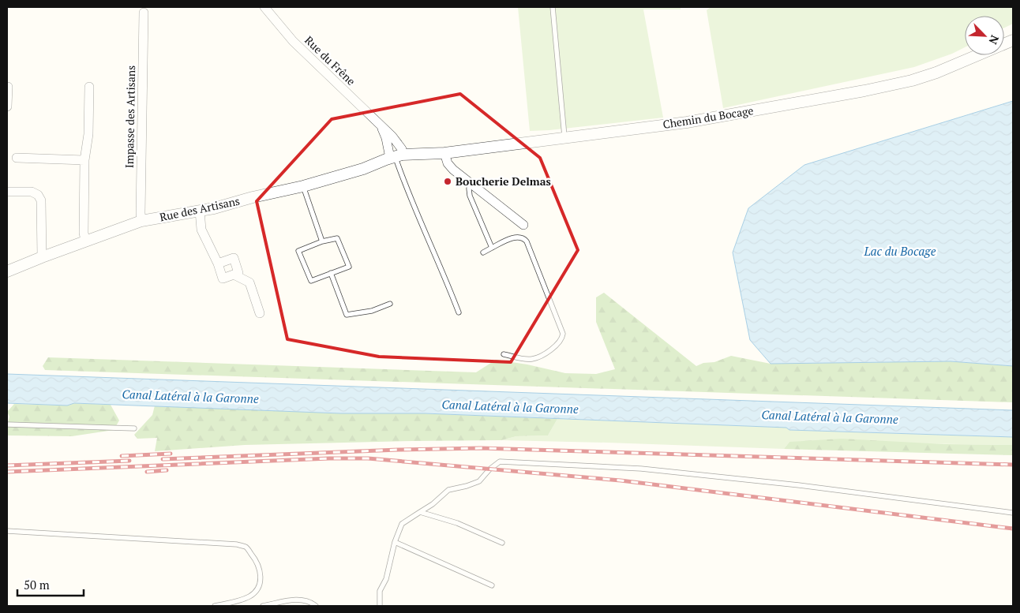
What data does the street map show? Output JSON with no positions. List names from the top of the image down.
{
  "streets": {
    "street": [
      "Rue du Frêne",
      "Impasse des Artisans",
      "Chemin du Bocage",
      "Rue des Artisans"
    ]
  },
  "crossings": [
    ["Rue du Frêne", "Chemin du Bocage"],
    ["Rue du Frêne", "Rue des Artisans"],
    ["Impasse des Artisans", "Rue des Artisans"],
    ["Chemin du Bocage", "Rue des Artisans"]
  ],
  "water": ["Lac du Bocage", "Canal Latéral à la Garonne"],
  "places": ["Boucherie Delmas"],
  "scale_bar": "50 m",
  "north": "bottom right"
}
